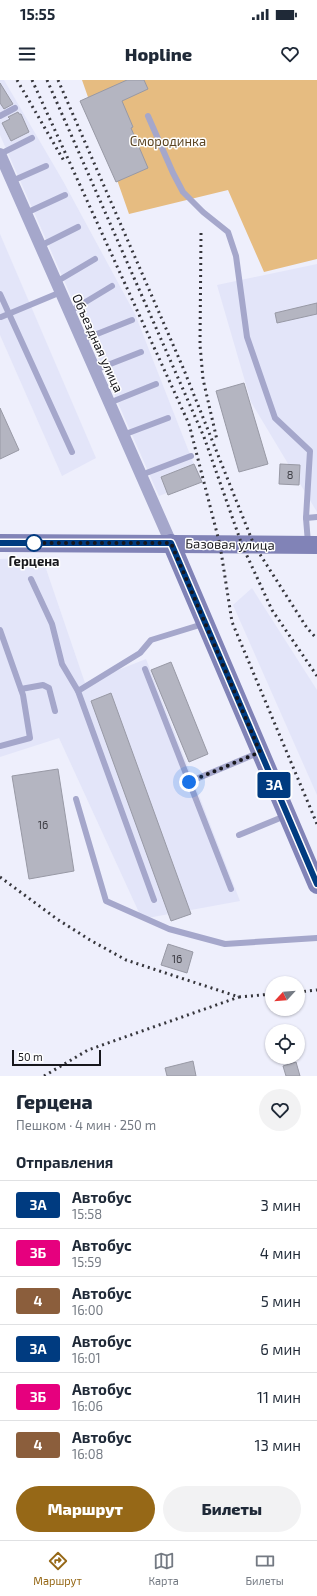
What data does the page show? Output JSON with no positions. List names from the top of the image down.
{
  "streets": {
    "main road": ["Базовая улица"],
    "street": ["Объездная улица"]
  },
  "crossings": [
    ["Объездная улица", "Базовая улица"]
  ],
  "parks": ["Смородинка"],
  "places": ["Герцена"],
  "lines": ["bus line 3А"],
  "house_numbers": ["8", "16", "16"],
  "scale_bar": "50 m",
  "north": "bottom left",
  "page": {
    "status": "15:55",
    "header": "Hopline",
    "on_map": "3А",
    "scale": "50 m",
    "heading": [
      ["Герцена", "Пешком · 4 мин · 250 m"],
      "Отправления"
    ],
    "list": [
      {
        "mark": "3А",
        "name": "Автобус",
        "note": "15:58",
        "value": "3 мин"
      },
      {
        "mark": "3Б",
        "name": "Автобус",
        "note": "15:59",
        "value": "4 мин"
      },
      {
        "mark": "4",
        "name": "Автобус",
        "note": "16:00",
        "value": "5 мин"
      },
      {
        "mark": "3А",
        "name": "Автобус",
        "note": "16:01",
        "value": "6 мин"
      },
      {
        "mark": "3Б",
        "name": "Автобус",
        "note": "16:06",
        "value": "11 мин"
      },
      {
        "mark": "4",
        "name": "Автобус",
        "note": "16:08",
        "value": "13 мин"
      }
    ],
    "buttons": ["Маршрут", "Билеты"],
    "tabs": ["Маршрут", "Карта", "Билеты"]
  }
}
